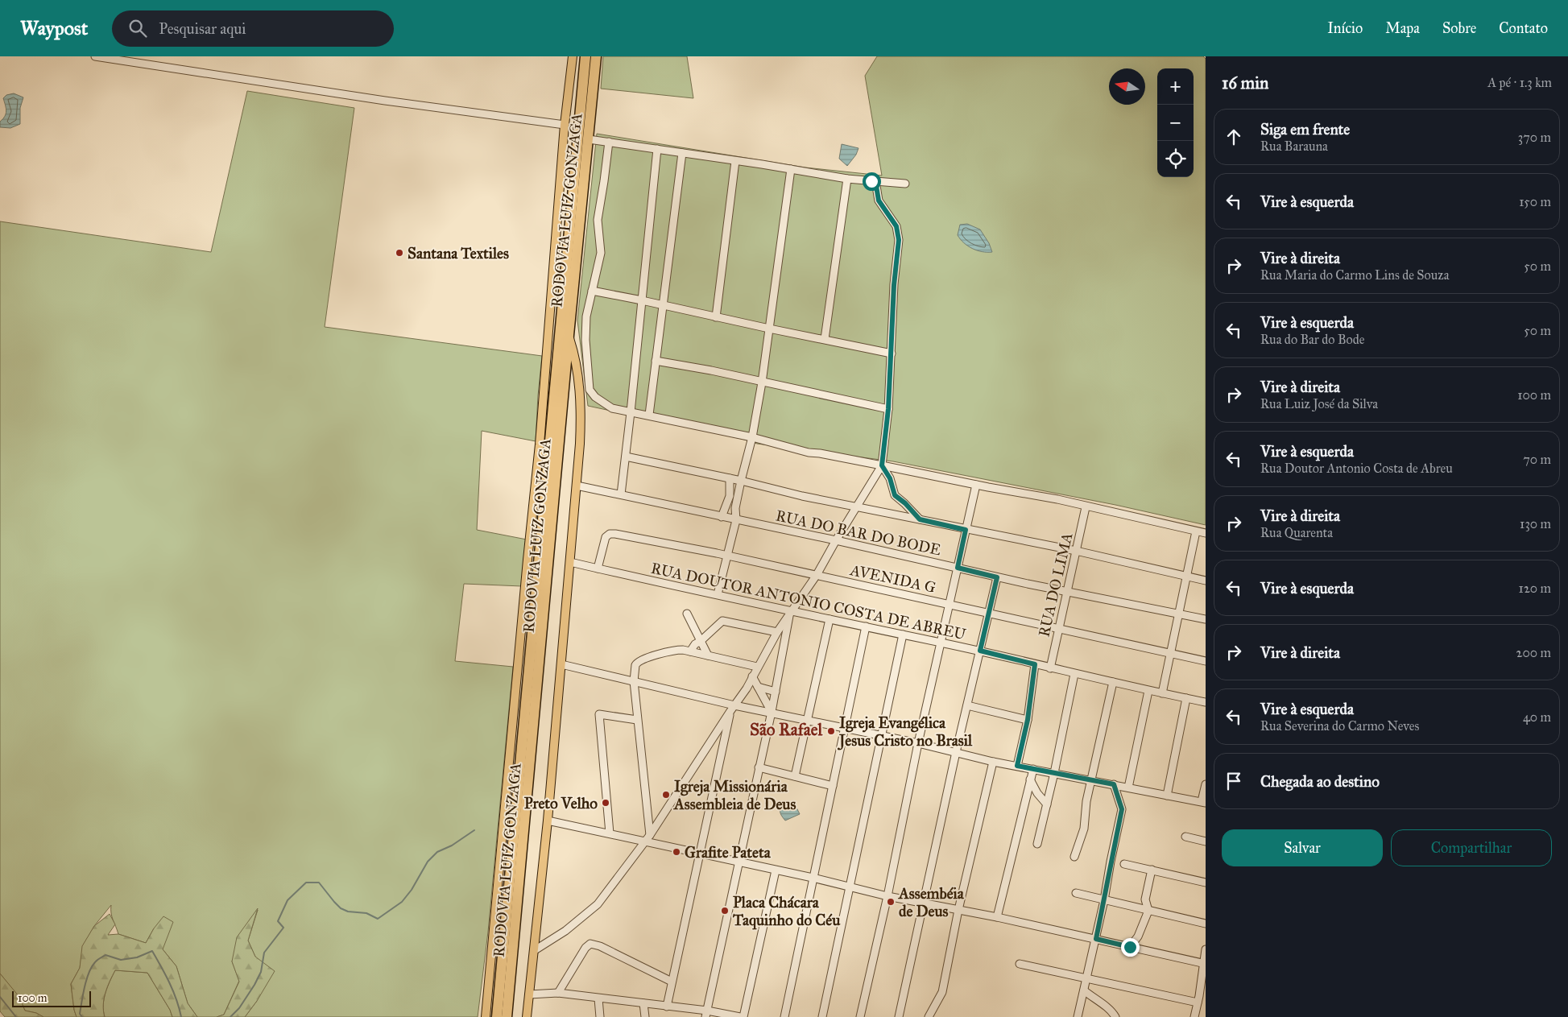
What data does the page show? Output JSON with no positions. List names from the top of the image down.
{
  "streets": {
    "highway": ["RODOVIA LUIZ GONZAGA"],
    "street": [
      "RUA DO BAR DO BODE",
      "AVENIDA G",
      "RUA DO LIMA",
      "RUA DOUTOR ANTONIO COSTA DE ABREU"
    ]
  },
  "crossings": [
    ["RUA DO BAR DO BODE", "RUA DO LIMA"],
    ["AVENIDA G", "RUA DO LIMA"],
    ["AVENIDA G", "RUA DOUTOR ANTONIO COSTA DE ABREU"],
    ["RUA DO LIMA", "RUA DOUTOR ANTONIO COSTA DE ABREU"]
  ],
  "districts": ["São Rafael"],
  "places": [
    "Santana Textiles",
    "Igreja Evangélica Jesus Cristo no Brasil",
    "Igreja Missionária Assembleia de Deus",
    "Preto Velho",
    "Grafite Pateta",
    "Assembéia de Deus",
    "Placa Chácara Taquinho do Céu"
  ],
  "scale_bar": "100 m",
  "north": "left",
  "page": {
    "header": "Waypost",
    "search": "Pesquisar aqui",
    "nav": [
      "Início",
      "Mapa",
      "Sobre",
      "Contato"
    ],
    "heading": ["16 min", "A pé · 1.3 km"],
    "map_buttons": ["+", "−"],
    "list": [
      ["Siga em frente", "Rua Barauna", "370 m"],
      ["Vire à esquerda", "150 m"],
      ["Vire à direita", "Rua Maria do Carmo Lins de Souza", "50 m"],
      ["Vire à esquerda", "Rua do Bar do Bode", "50 m"],
      ["Vire à direita", "Rua Luiz José da Silva", "100 m"],
      ["Vire à esquerda", "Rua Doutor Antonio Costa de Abreu", "70 m"],
      ["Vire à direita", "Rua Quarenta", "130 m"],
      ["Vire à esquerda", "120 m"],
      ["Vire à direita", "200 m"],
      ["Vire à esquerda", "Rua Severina do Carmo Neves", "40 m"],
      "Chegada ao destino"
    ],
    "buttons": ["Salvar", "Compartilhar"],
    "scale": "100 m"
  }
}
